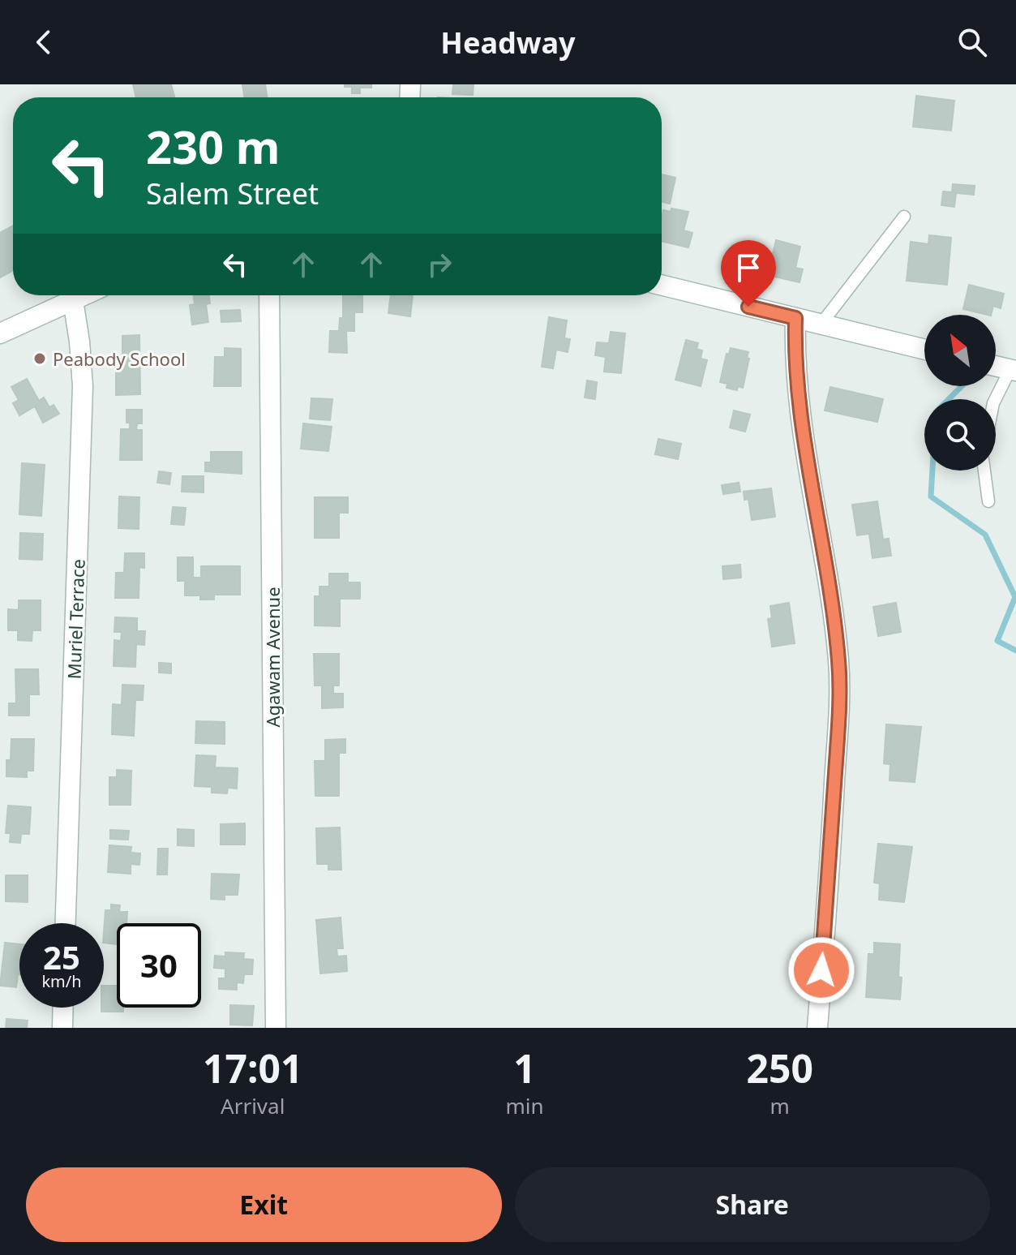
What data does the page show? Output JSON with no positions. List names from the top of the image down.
{
  "streets": {
    "street": ["Muriel Terrace", "Agawam Avenue"]
  },
  "places": ["Peabody School"],
  "north": "top left",
  "page": {
    "header": "Headway",
    "turn": ["230 m", "Salem Street"],
    "speed": "25 km/h",
    "limit": "30",
    "eta": [
      "17:01",
      "Arrival",
      "1",
      "min",
      "250",
      "m"
    ],
    "buttons": ["Exit", "Share"]
  }
}
